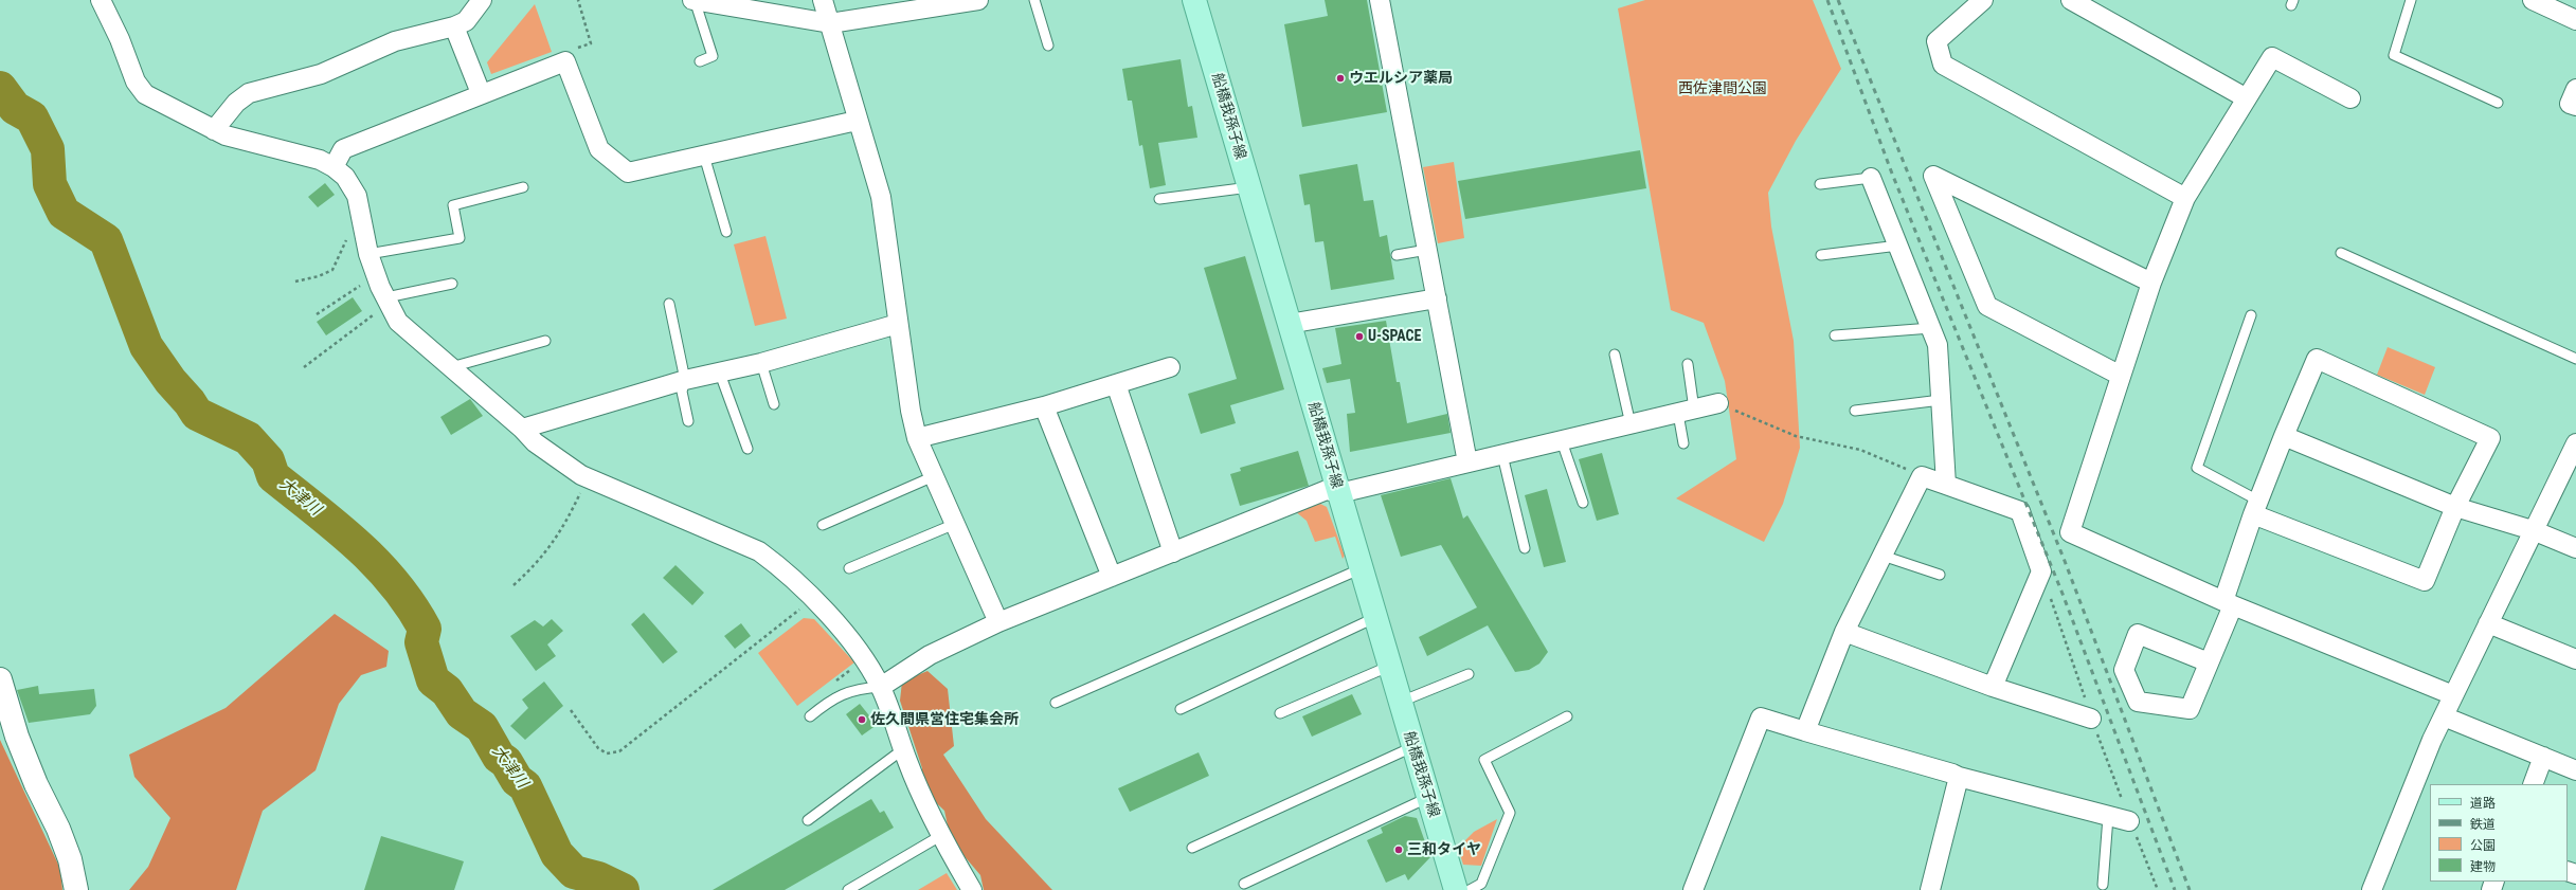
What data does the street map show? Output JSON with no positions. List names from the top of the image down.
{
  "streets": {
    "main road": ["船橋我孫子線"]
  },
  "water": ["大津川"],
  "parks": ["西佐津間公園"],
  "places": [
    "ウエルシア薬局",
    "U-SPACE",
    "佐久間県営住宅集会所",
    "三和タイヤ"
  ],
  "legend": [
    "道路",
    "鉄道",
    "公園",
    "建物"
  ]
}
